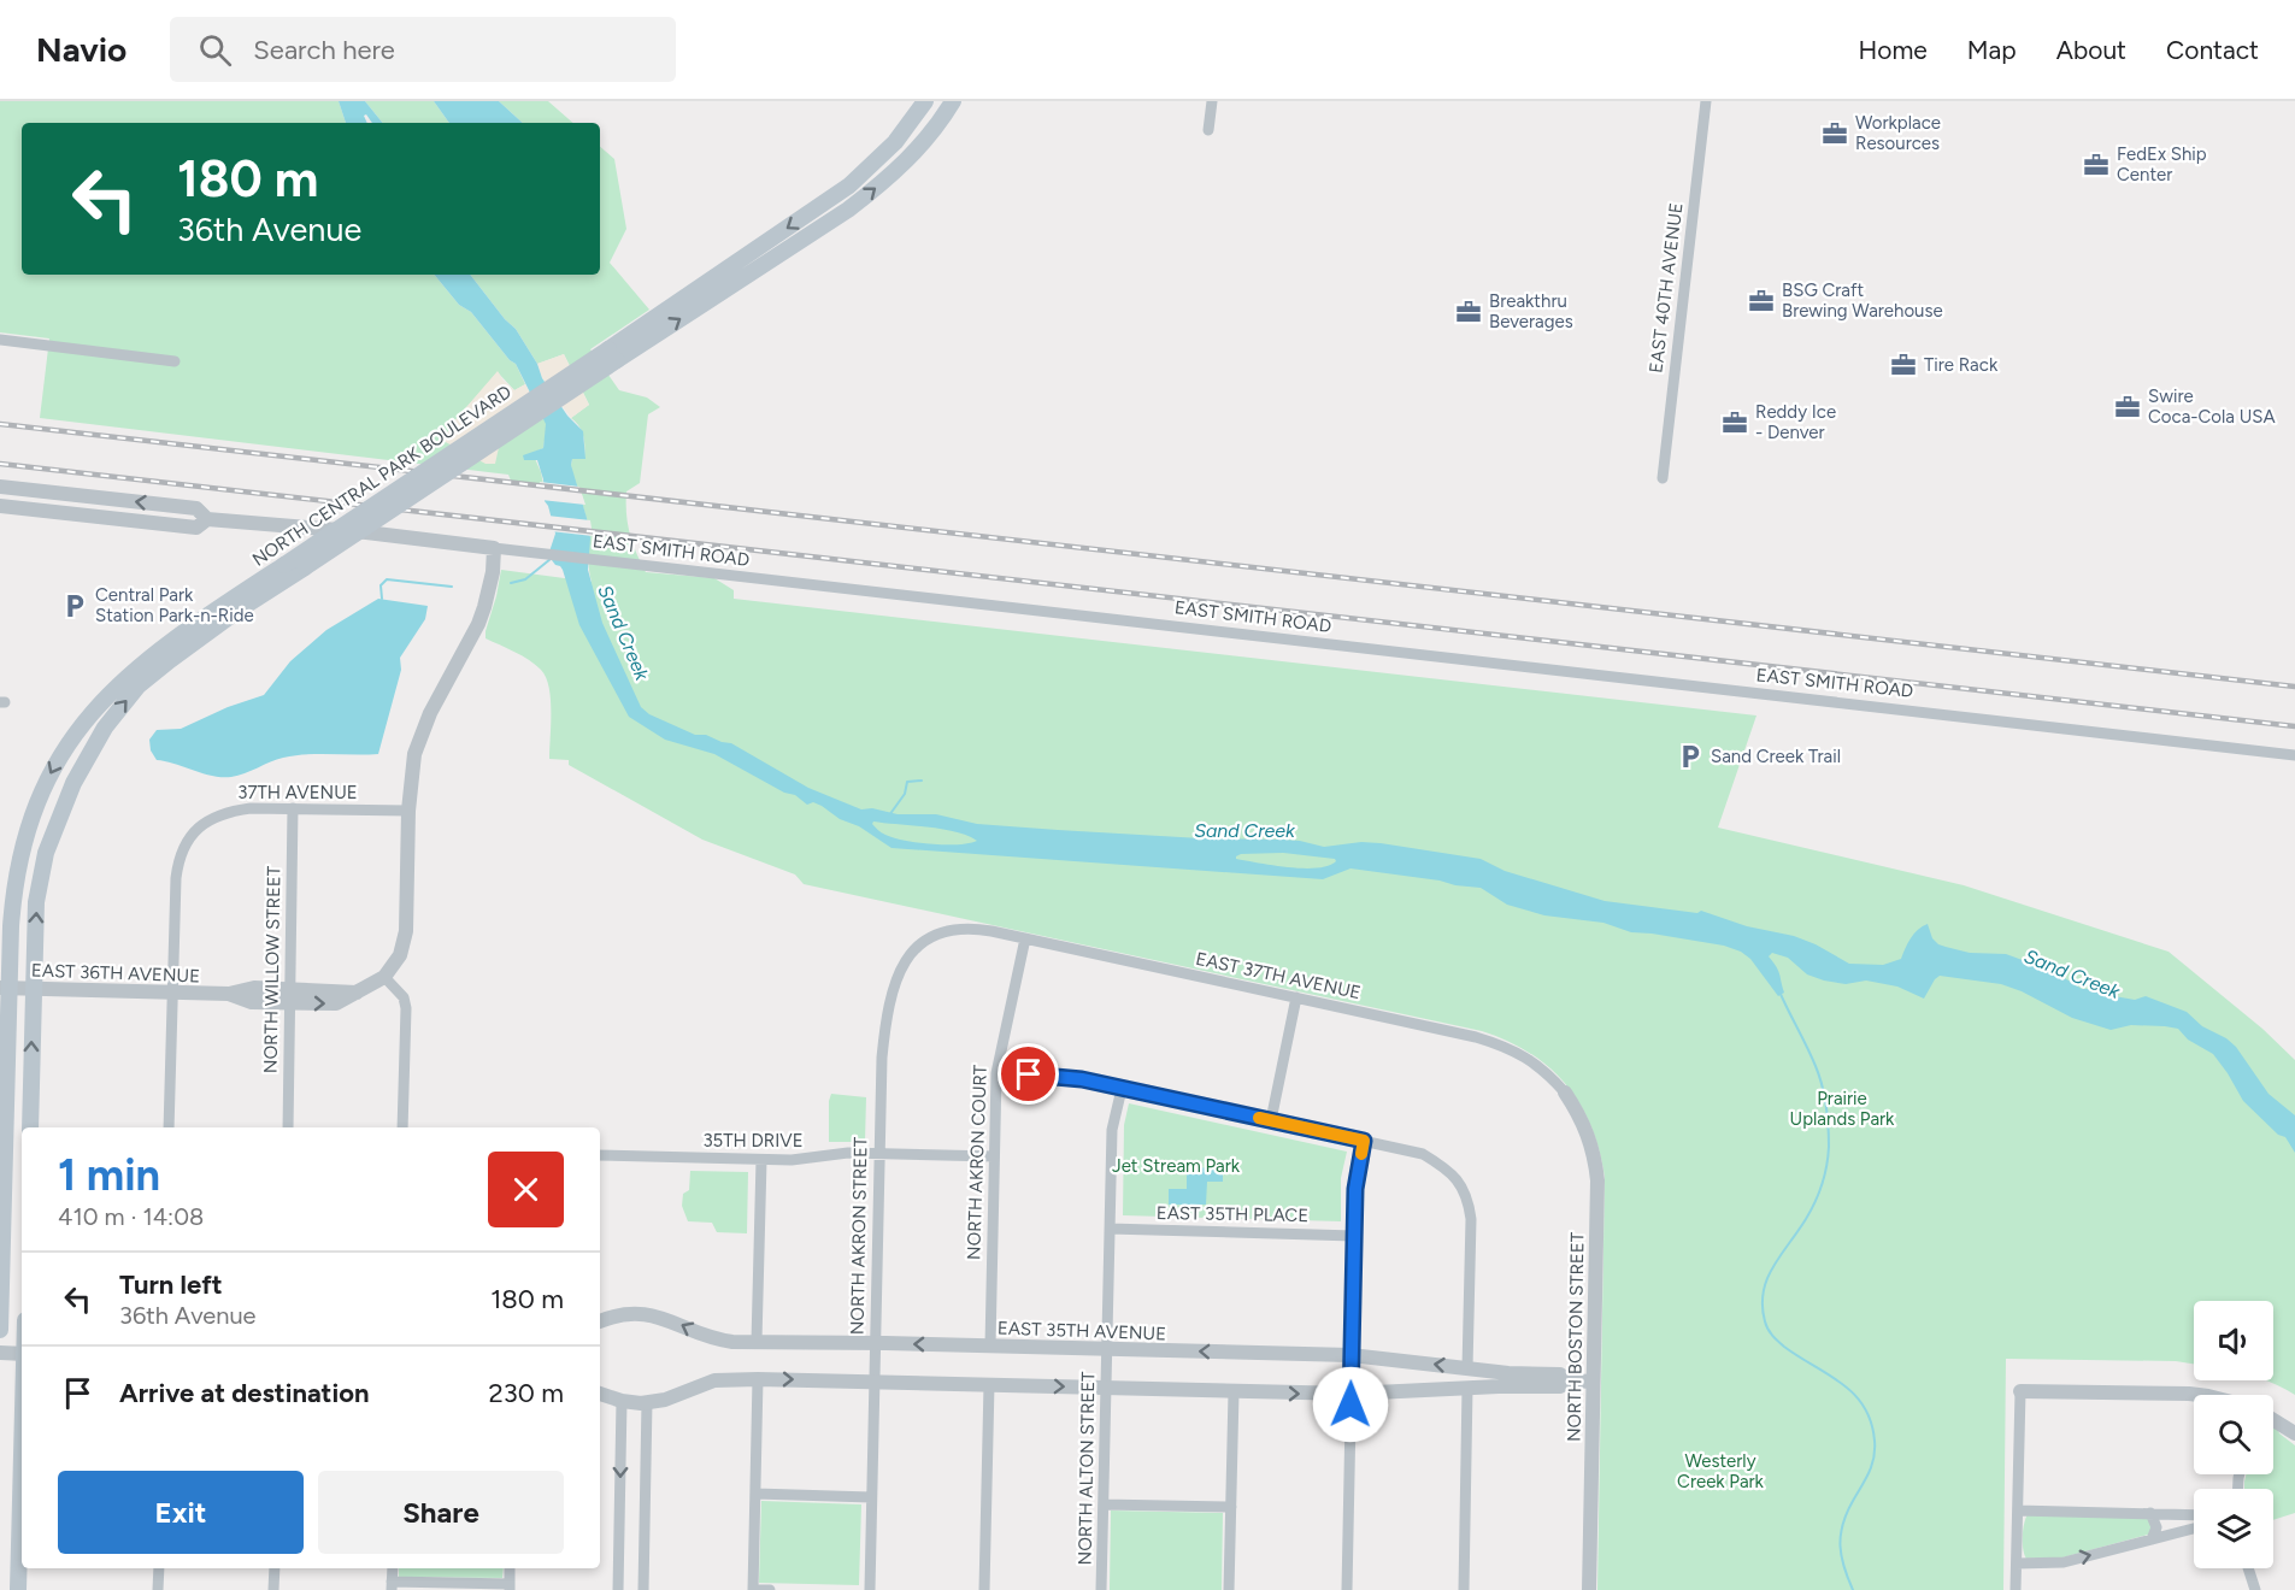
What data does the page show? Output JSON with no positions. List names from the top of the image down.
{
  "streets": {
    "main road": ["NORTH CENTRAL PARK BOULEVARD"],
    "street": [
      "EAST 40TH AVENUE",
      "EAST SMITH ROAD",
      "37TH AVENUE",
      "NORTH WILLOW STREET",
      "EAST 36TH AVENUE",
      "EAST 37TH AVENUE",
      "35TH DRIVE",
      "NORTH AKRON COURT",
      "EAST 35TH PLACE",
      "NORTH AKRON STREET",
      "EAST 35TH AVENUE",
      "NORTH BOSTON STREET",
      "NORTH ALTON STREET"
    ]
  },
  "crossings": [
    ["NORTH CENTRAL PARK BOULEVARD", "EAST 36TH AVENUE"],
    ["37TH AVENUE", "NORTH WILLOW STREET"],
    ["37TH AVENUE", "EAST 36TH AVENUE"],
    ["NORTH WILLOW STREET", "EAST 36TH AVENUE"],
    ["EAST 37TH AVENUE", "NORTH AKRON COURT"],
    ["EAST 37TH AVENUE", "NORTH AKRON STREET"],
    ["EAST 37TH AVENUE", "NORTH BOSTON STREET"],
    ["35TH DRIVE", "NORTH AKRON COURT"],
    ["35TH DRIVE", "NORTH AKRON STREET"],
    ["NORTH AKRON COURT", "EAST 35TH AVENUE"],
    ["EAST 35TH PLACE", "NORTH ALTON STREET"],
    ["NORTH AKRON STREET", "EAST 35TH AVENUE"],
    ["EAST 35TH AVENUE", "NORTH BOSTON STREET"],
    ["EAST 35TH AVENUE", "NORTH ALTON STREET"]
  ],
  "water": ["Sand Creek"],
  "parks": ["Prairie Uplands Park", "Jet Stream Park", "Westerly Creek Park"],
  "places": {
    "office": [
      "Workplace Resources",
      "FedEx Ship Center",
      "BSG Craft Brewing Warehouse",
      "Breakthru Beverages",
      "Tire Rack",
      "Swire Coca-Cola USA",
      "Reddy Ice - Denver"
    ],
    "parking": ["Central Park Station Park-n-Ride", "Sand Creek Trail"]
  },
  "page": {
    "header": "Navio",
    "search": "Search here",
    "nav": [
      "Home",
      "Map",
      "About",
      "Contact"
    ],
    "turn": ["180 m", "36th Avenue"],
    "heading": ["1 min", "410 m · 14:08"],
    "list": [
      {
        "name": "Turn left",
        "note": "36th Avenue",
        "value": "180 m"
      },
      {
        "name": "Arrive at destination",
        "value": "230 m"
      }
    ],
    "buttons": ["Exit", "Share"]
  }
}
